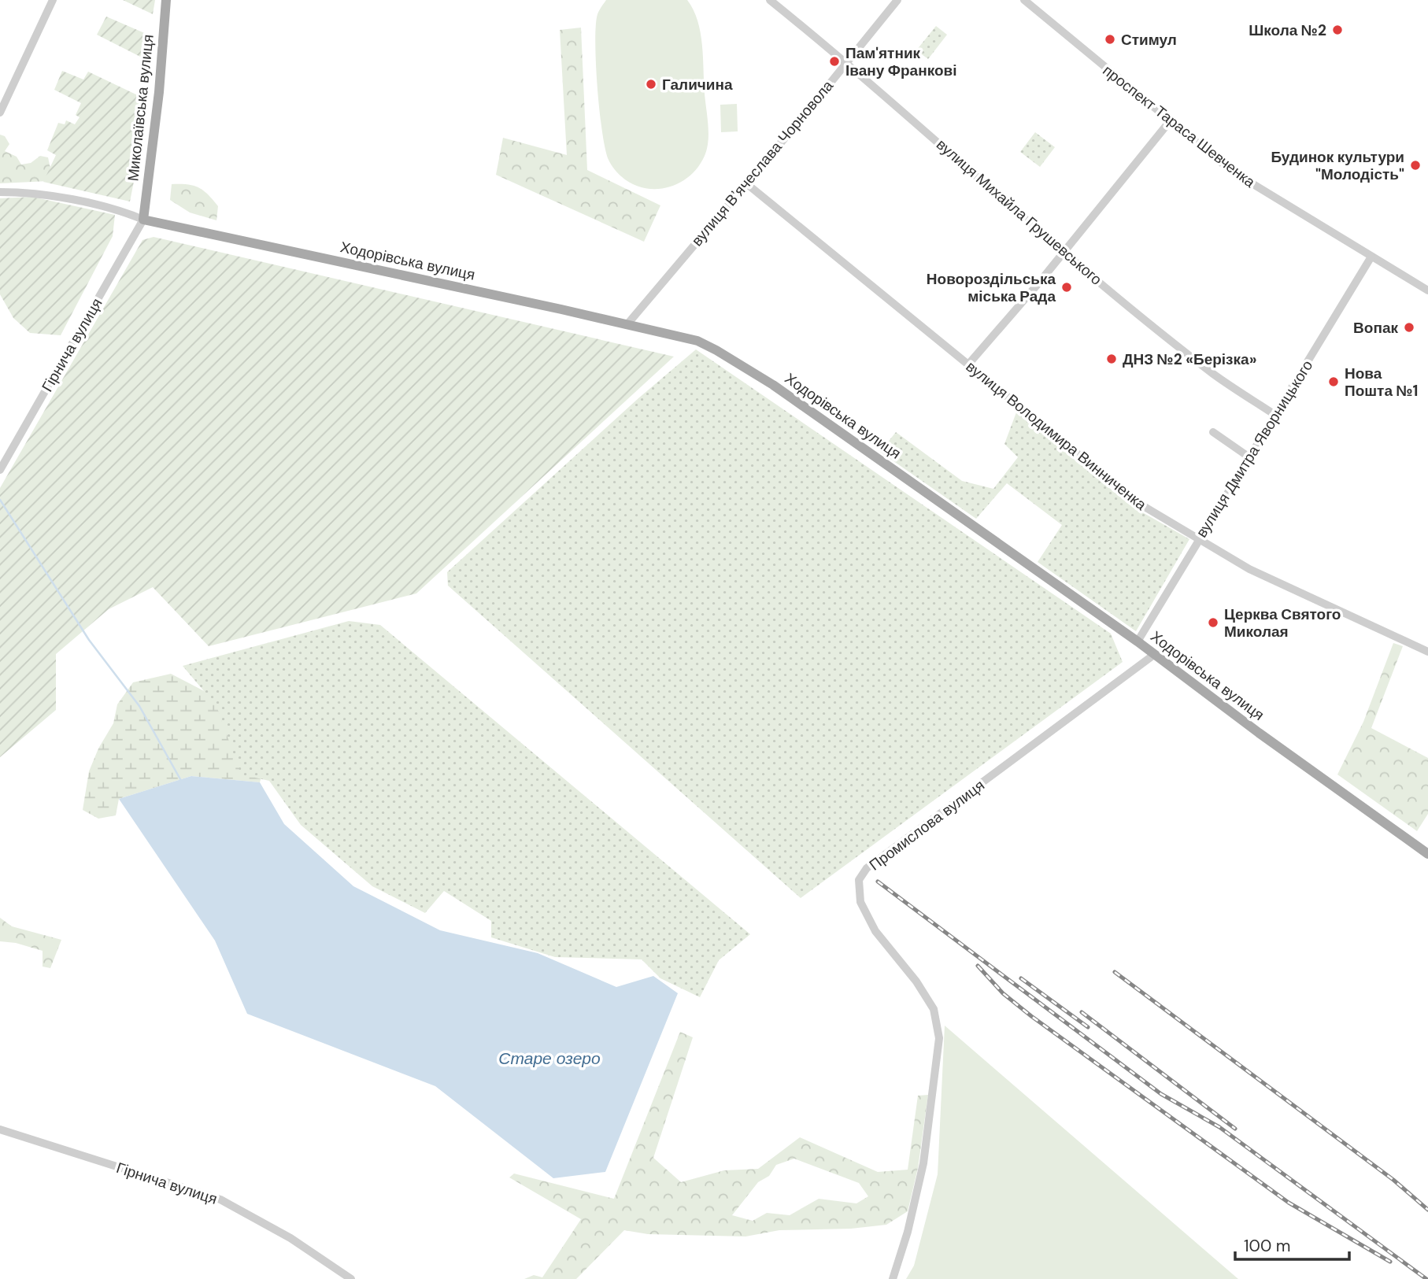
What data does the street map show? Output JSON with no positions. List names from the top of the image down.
{
  "streets": {
    "main road": ["Миколаївська вулиця", "Ходорівська вулиця"],
    "street": [
      "проспект Тараса Шевченка",
      "вулиця Вʼячеслава Чорновола",
      "вулиця Михайла Грушевського",
      "Гірнича вулиця",
      "вулиця Володимира Винниченка",
      "вулиця Дмитра Яворницького",
      "Промислова вулиця"
    ]
  },
  "crossings": [
    ["Миколаївська вулиця", "Ходорівська вулиця"],
    ["Миколаївська вулиця", "Гірнича вулиця"],
    ["проспект Тараса Шевченка", "вулиця Дмитра Яворницького"],
    ["вулиця Вʼячеслава Чорновола", "вулиця Михайла Грушевського"],
    ["вулиця Вʼячеслава Чорновола", "Ходорівська вулиця"],
    ["вулиця Вʼячеслава Чорновола", "вулиця Володимира Винниченка"],
    ["вулиця Михайла Грушевського", "вулиця Дмитра Яворницького"],
    ["Ходорівська вулиця", "Гірнича вулиця"],
    ["Ходорівська вулиця", "вулиця Дмитра Яворницького"],
    ["Ходорівська вулиця", "Промислова вулиця"],
    ["вулиця Володимира Винниченка", "вулиця Дмитра Яворницького"]
  ],
  "water": ["Старе озеро"],
  "places": [
    "Школа №2",
    "Стимул",
    "Пам'ятник Івану Франкові",
    "Галичина",
    "Будинок культури \"Молодість\"",
    "Новороздільська міська Рада",
    "Вопак",
    "ДНЗ №2 «Берізка»",
    "Нова Пошта №1",
    "Церква Святого Миколая"
  ],
  "scale_bar": "100 m"
}
